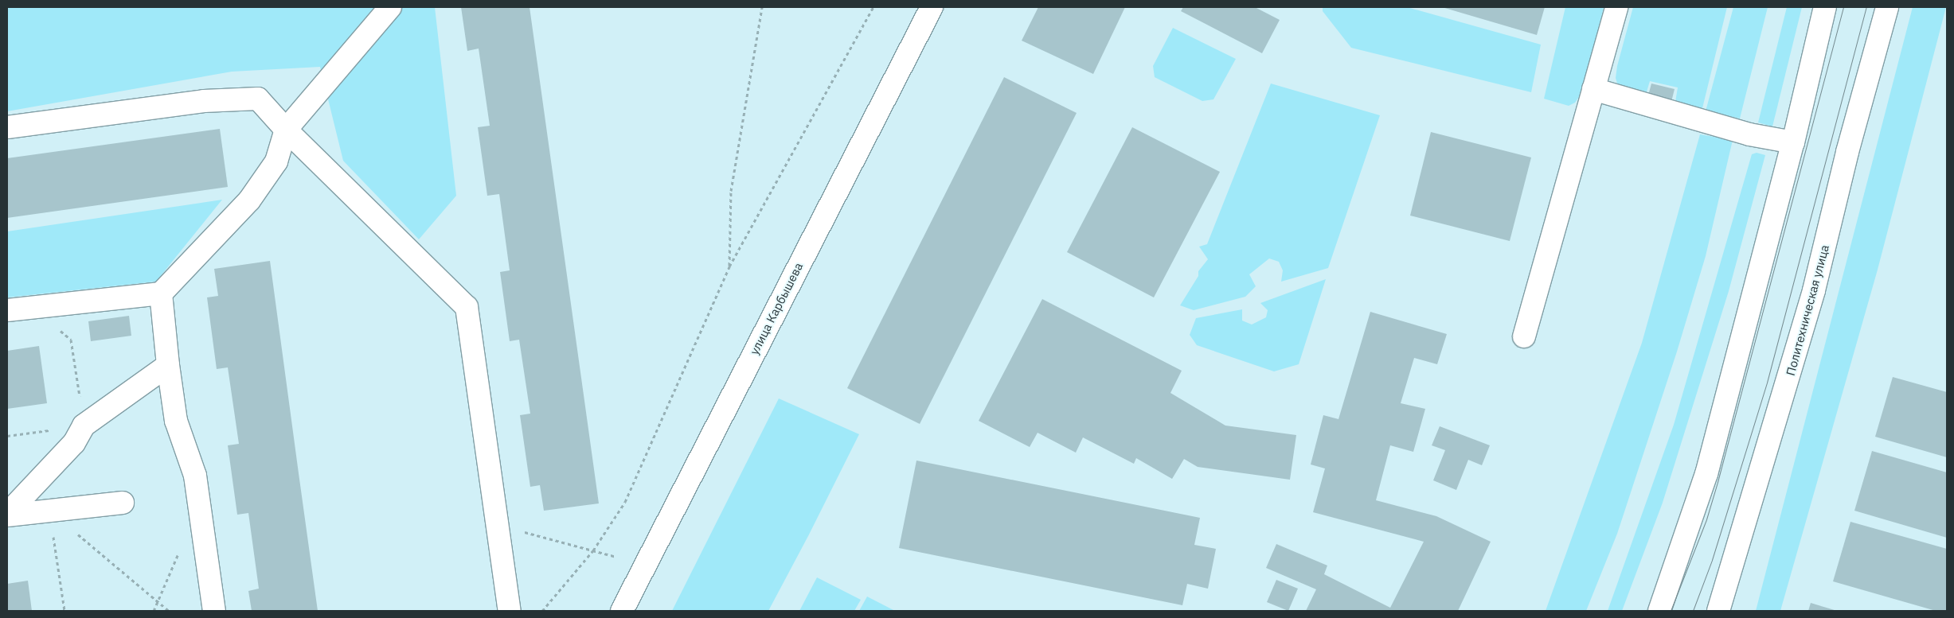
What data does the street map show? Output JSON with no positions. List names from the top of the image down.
{
  "streets": {
    "main road": ["улица Карбышева", "Политехническая улица"]
  }
}
